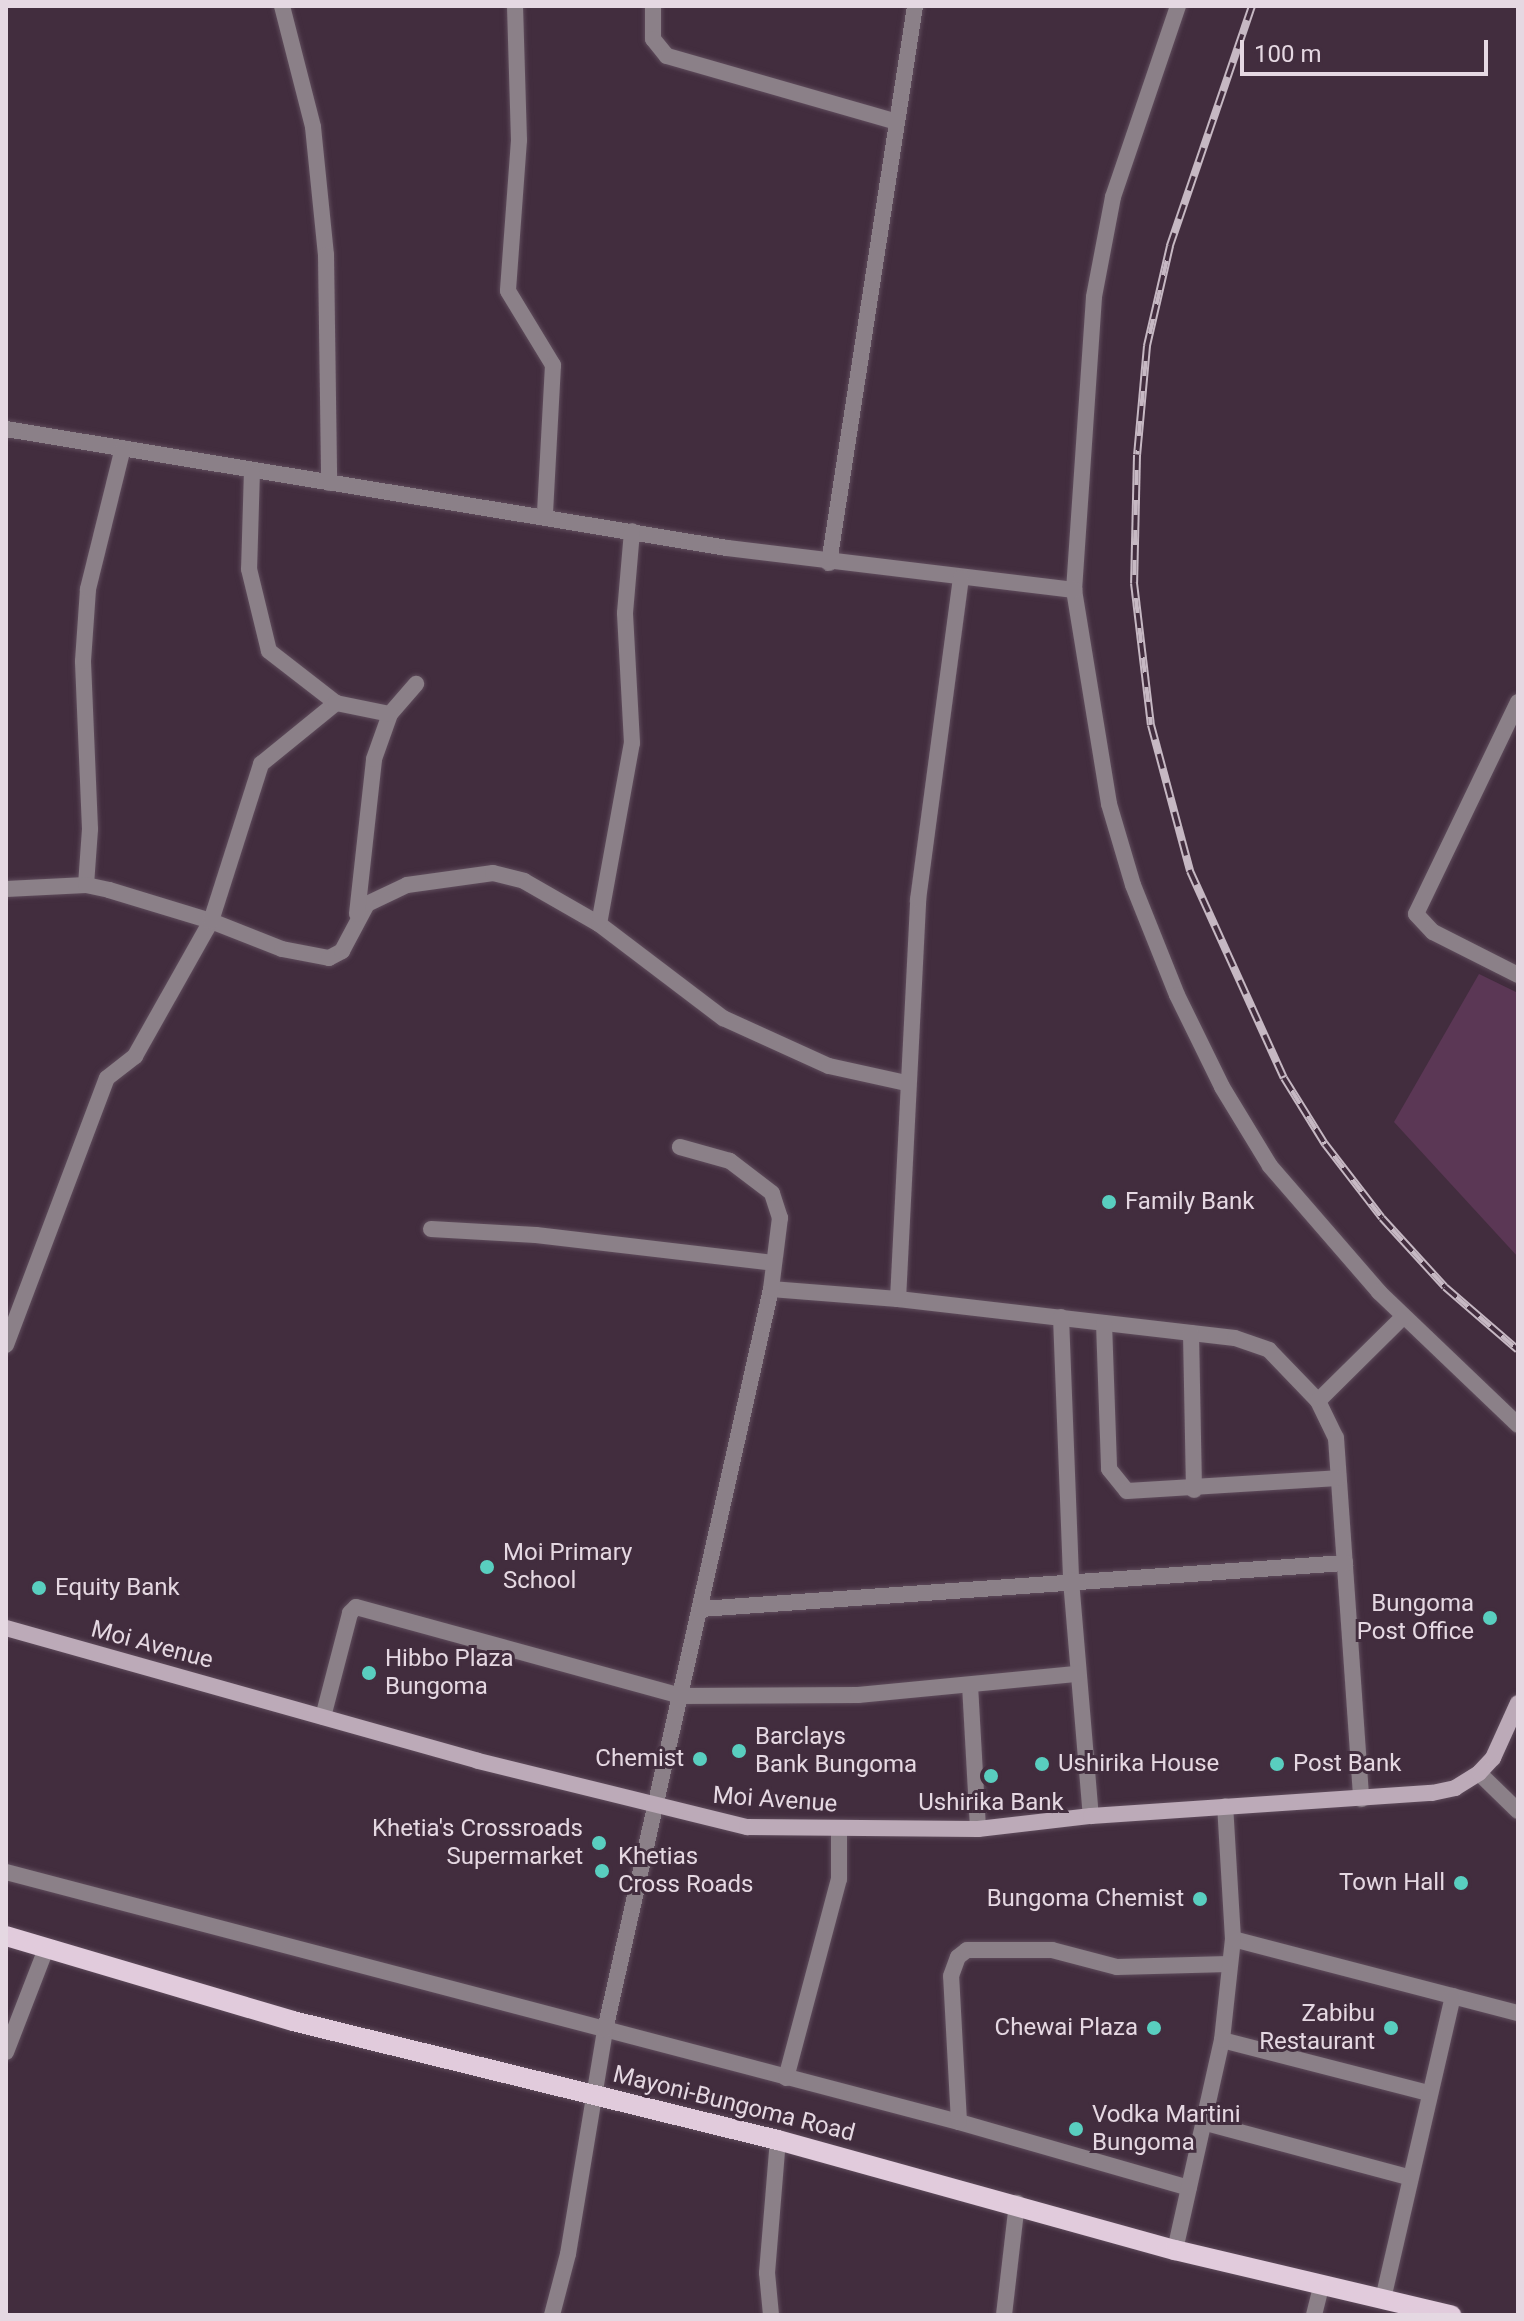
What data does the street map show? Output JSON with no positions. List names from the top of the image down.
{
  "streets": {
    "main road": ["Mayoni-Bungoma Road"],
    "street": ["Moi Avenue"]
  },
  "places": [
    "Family Bank",
    "Moi Primary School",
    "Equity Bank",
    "Bungoma Post Office",
    "Hibbo Plaza Bungoma",
    "Barclays Bank Bungoma",
    "Chemist",
    "Ushirika House",
    "Post Bank",
    "Ushirika Bank",
    "Khetia's Crossroads Supermarket",
    "Khetias Cross Roads",
    "Town Hall",
    "Bungoma Chemist",
    "Chewai Plaza",
    "Zabibu Restaurant",
    "Vodka Martini Bungoma"
  ],
  "scale_bar": "100 m"
}
